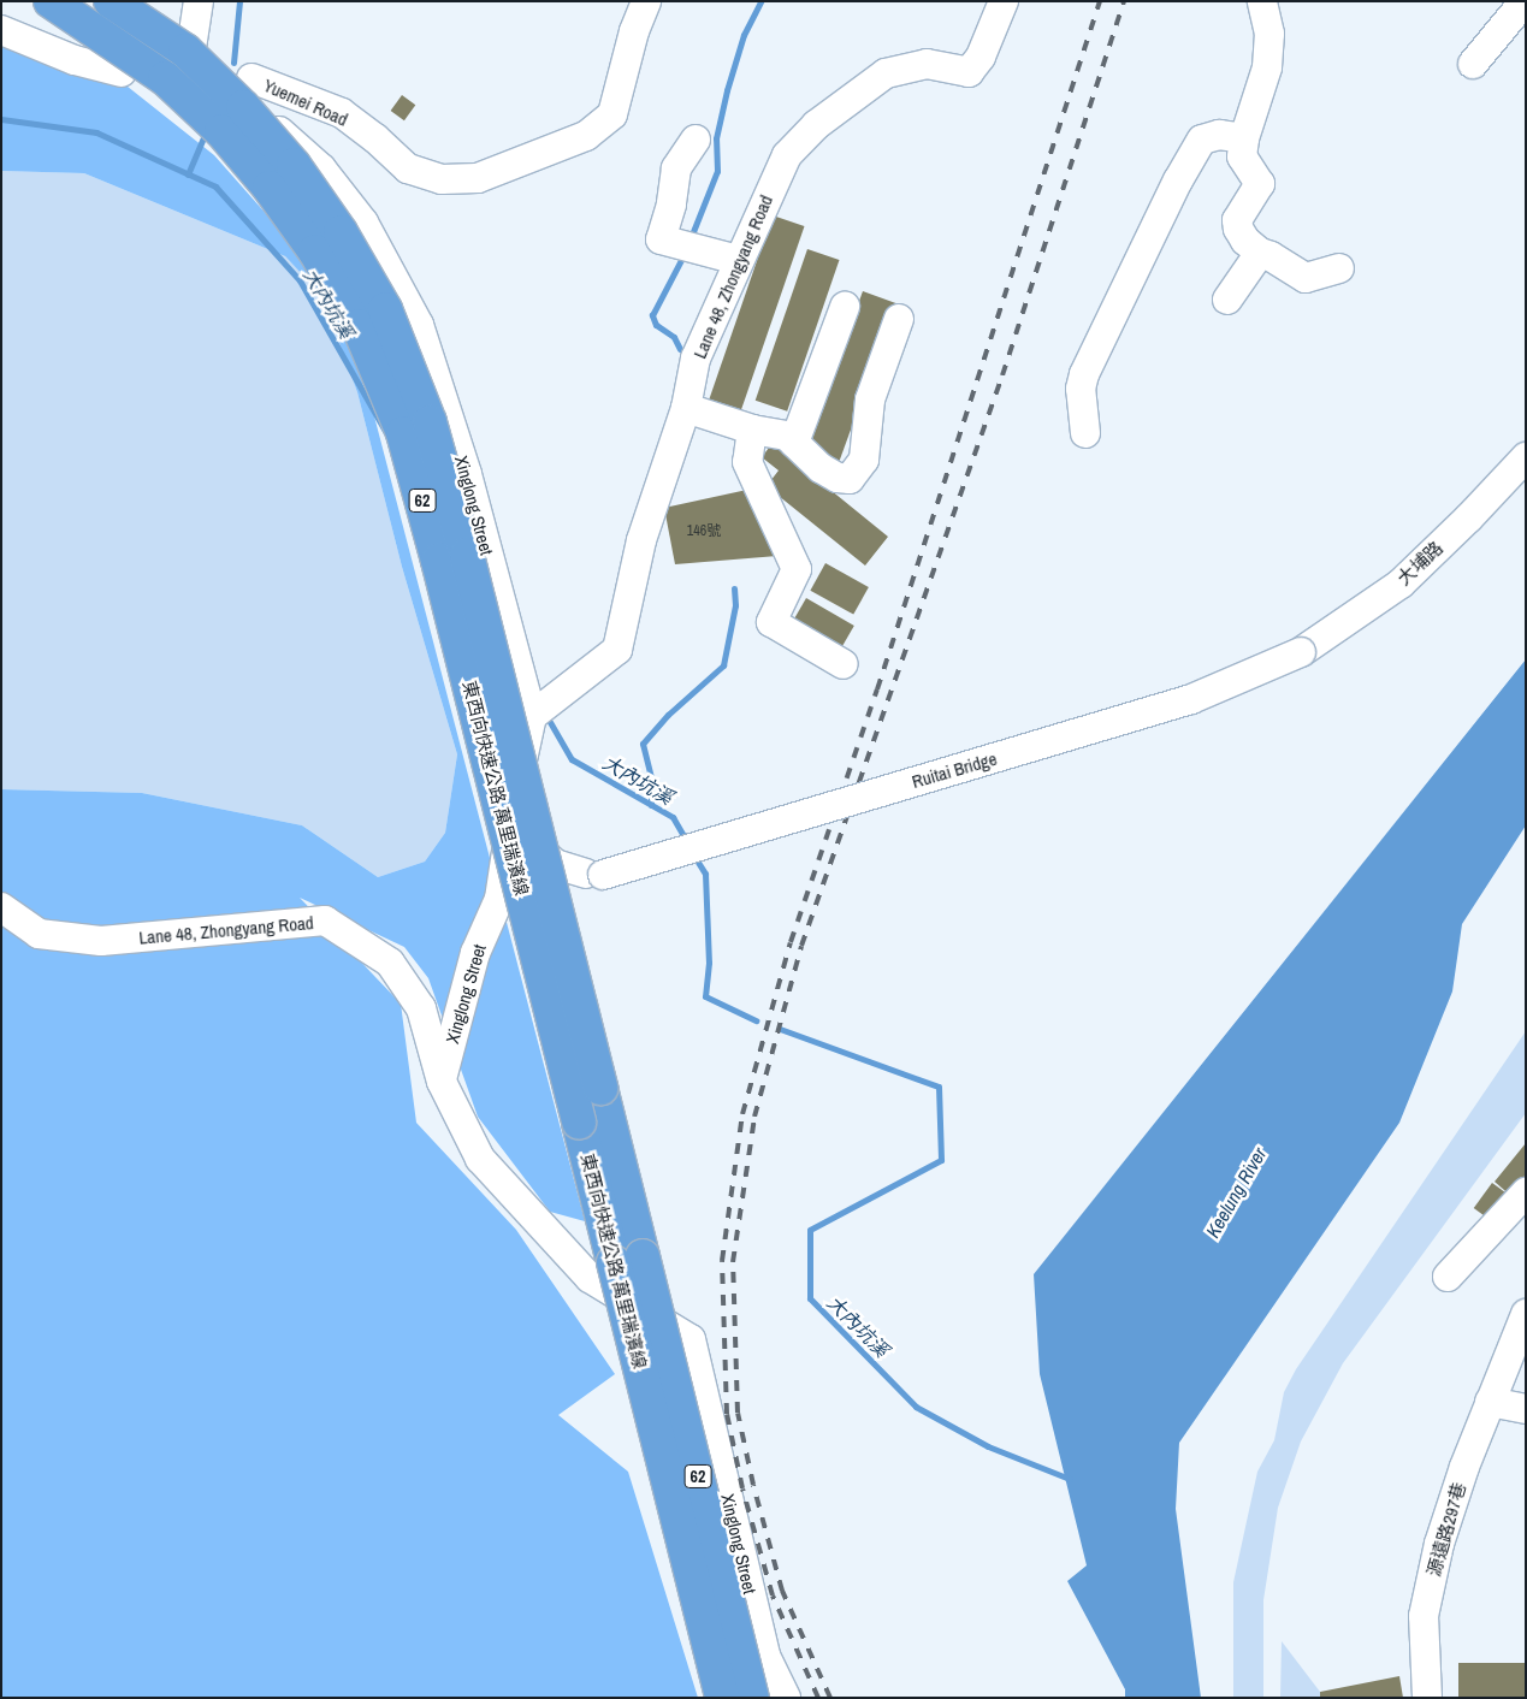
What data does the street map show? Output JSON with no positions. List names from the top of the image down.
{
  "streets": {
    "highway": ["62", "東西向快速公路 萬里瑞濱線"],
    "street": [
      "Yuemei Road",
      "Lane 48, Zhongyang Road",
      "Xinglong Street",
      "大埔路",
      "Ruitai Bridge",
      "源遠路297巷"
    ]
  },
  "crossings": [
    ["Yuemei Road", "Xinglong Street"],
    ["Lane 48, Zhongyang Road", "Xinglong Street"],
    ["大埔路", "Ruitai Bridge"]
  ],
  "water": ["大內坑溪", "Keelung River"],
  "house_numbers": ["146號"]
}
